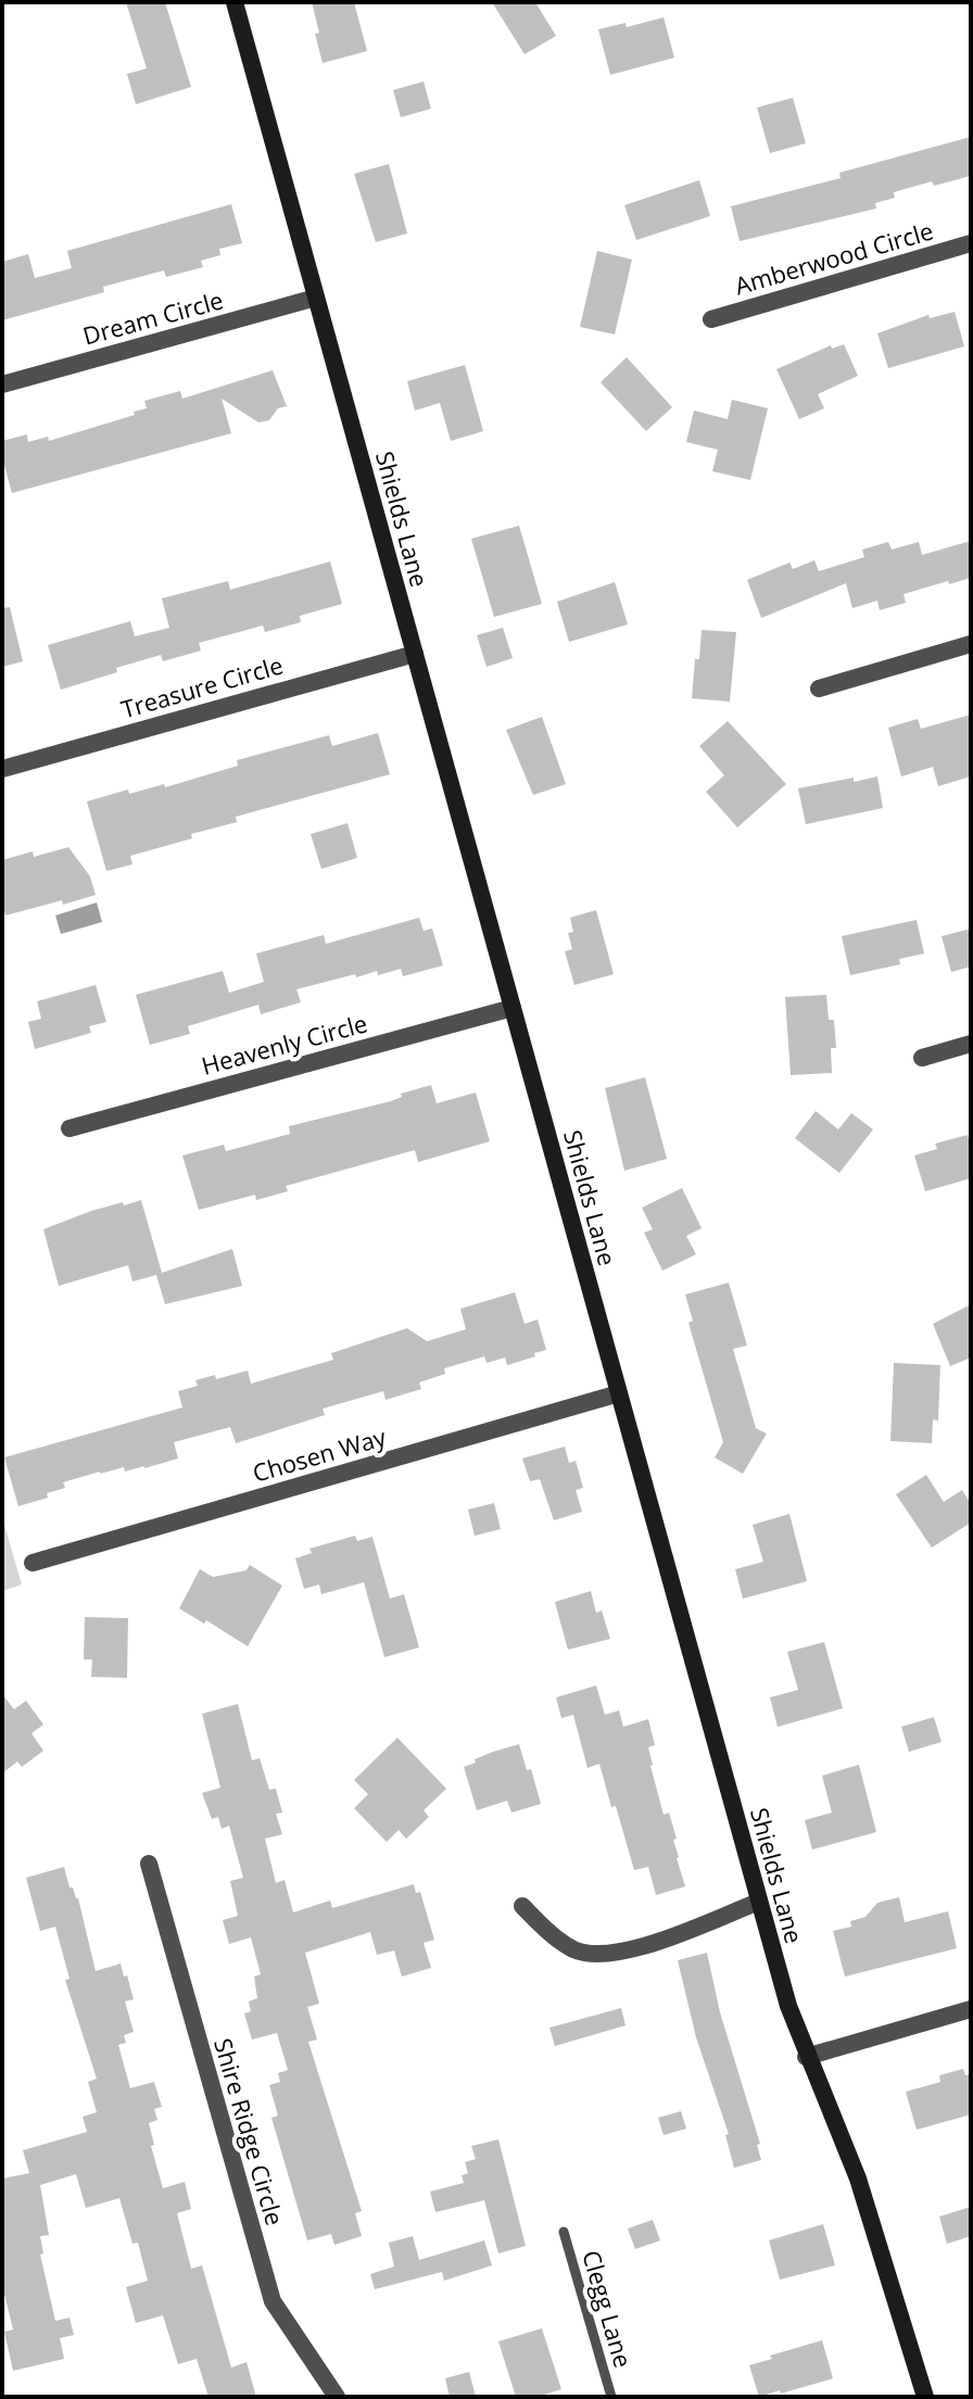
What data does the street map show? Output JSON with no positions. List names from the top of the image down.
{
  "streets": {
    "main road": ["Shields Lane"],
    "street": [
      "Amberwood Circle",
      "Dream Circle",
      "Treasure Circle",
      "Heavenly Circle",
      "Chosen Way",
      "Shire Ridge Circle"
    ],
    "lane": ["Clegg Lane"]
  },
  "crossings": [
    ["Dream Circle", "Shields Lane"],
    ["Shields Lane", "Treasure Circle"],
    ["Shields Lane", "Heavenly Circle"],
    ["Shields Lane", "Chosen Way"]
  ]
}
